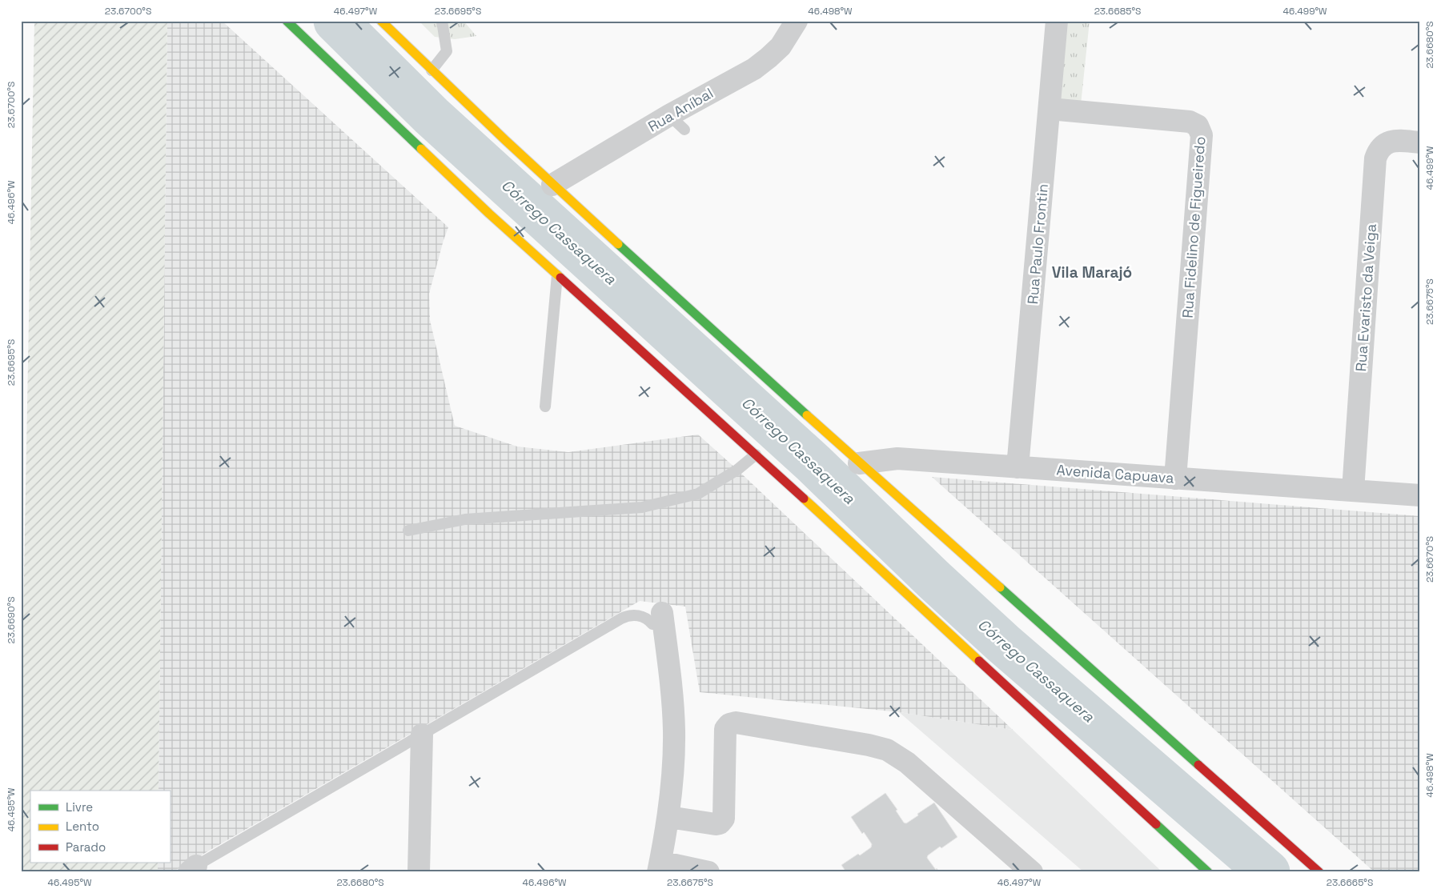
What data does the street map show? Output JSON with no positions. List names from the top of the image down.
{
  "streets": {
    "street": [
      "Rua Aníbal",
      "Rua Fidelino de Figueiredo",
      "Rua Paulo Frontin",
      "Rua Evaristo da Veiga",
      "Avenida Capuava"
    ]
  },
  "crossings": [
    ["Rua Fidelino de Figueiredo", "Rua Paulo Frontin"],
    ["Rua Fidelino de Figueiredo", "Avenida Capuava"],
    ["Rua Paulo Frontin", "Avenida Capuava"],
    ["Rua Evaristo da Veiga", "Avenida Capuava"]
  ],
  "districts": ["Vila Marajó"],
  "water": ["Córrego Cassaquera"],
  "legend": ["Livre", "Lento", "Parado"],
  "coordinates": [
    "23.6700°S",
    "46.497°W",
    "23.6695°S",
    "46.498°W",
    "23.6685°S",
    "46.499°W",
    "23.6680°S",
    "46.496°W",
    "23.6675°S",
    "23.6670°S",
    "23.6690°S",
    "46.495°W",
    "23.6665°S"
  ]
}
